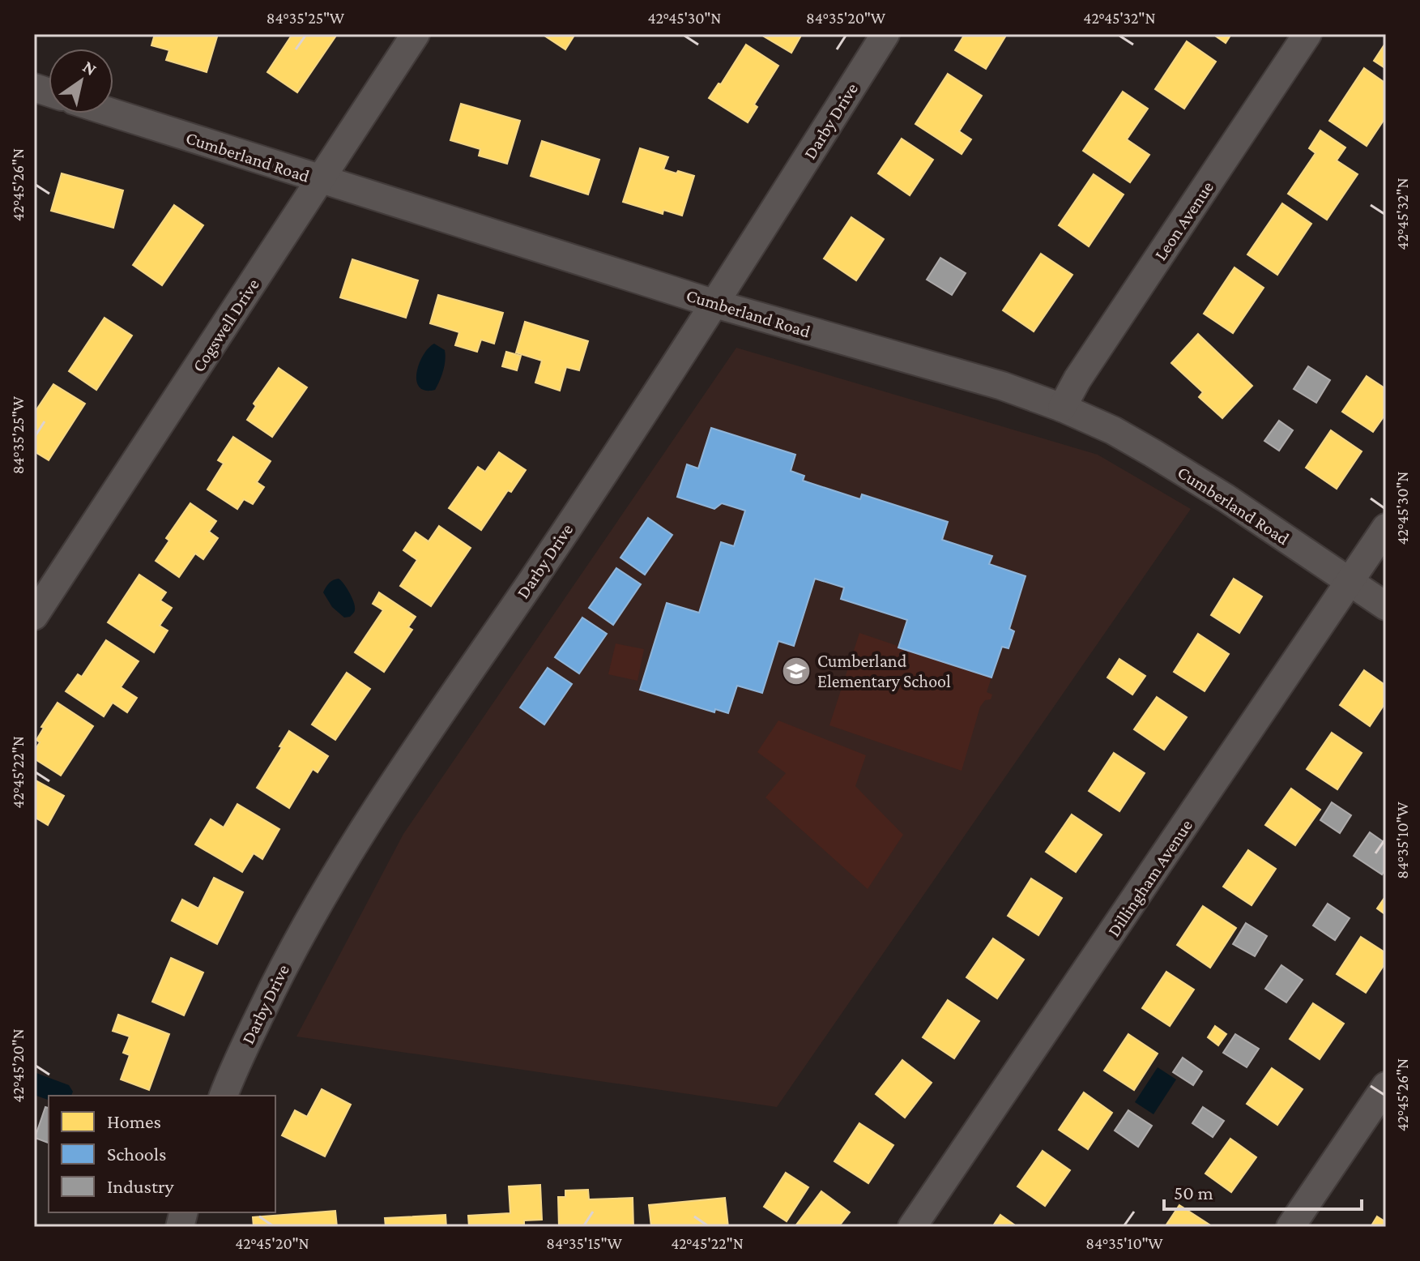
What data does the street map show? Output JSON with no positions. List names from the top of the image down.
{
  "streets": {
    "street": [
      "Darby Drive",
      "Cumberland Road",
      "Leon Avenue",
      "Cogswell Drive",
      "Dillingham Avenue"
    ]
  },
  "crossings": [
    ["Darby Drive", "Cumberland Road"],
    ["Cumberland Road", "Leon Avenue"],
    ["Cumberland Road", "Cogswell Drive"],
    ["Cumberland Road", "Dillingham Avenue"]
  ],
  "places": {
    "school or university": ["Cumberland Elementary School"]
  },
  "legend": ["Homes", "Schools", "Industry"],
  "scale_bar": "50 m",
  "north": "top right",
  "coordinates": [
    "84°35'25\"W",
    "42°45'30\"N",
    "84°35'20\"W",
    "42°45'32\"N",
    "42°45'26\"N",
    "42°45'22\"N",
    "84°35'10\"W",
    "42°45'20\"N",
    "84°35'15\"W"
  ]
}
